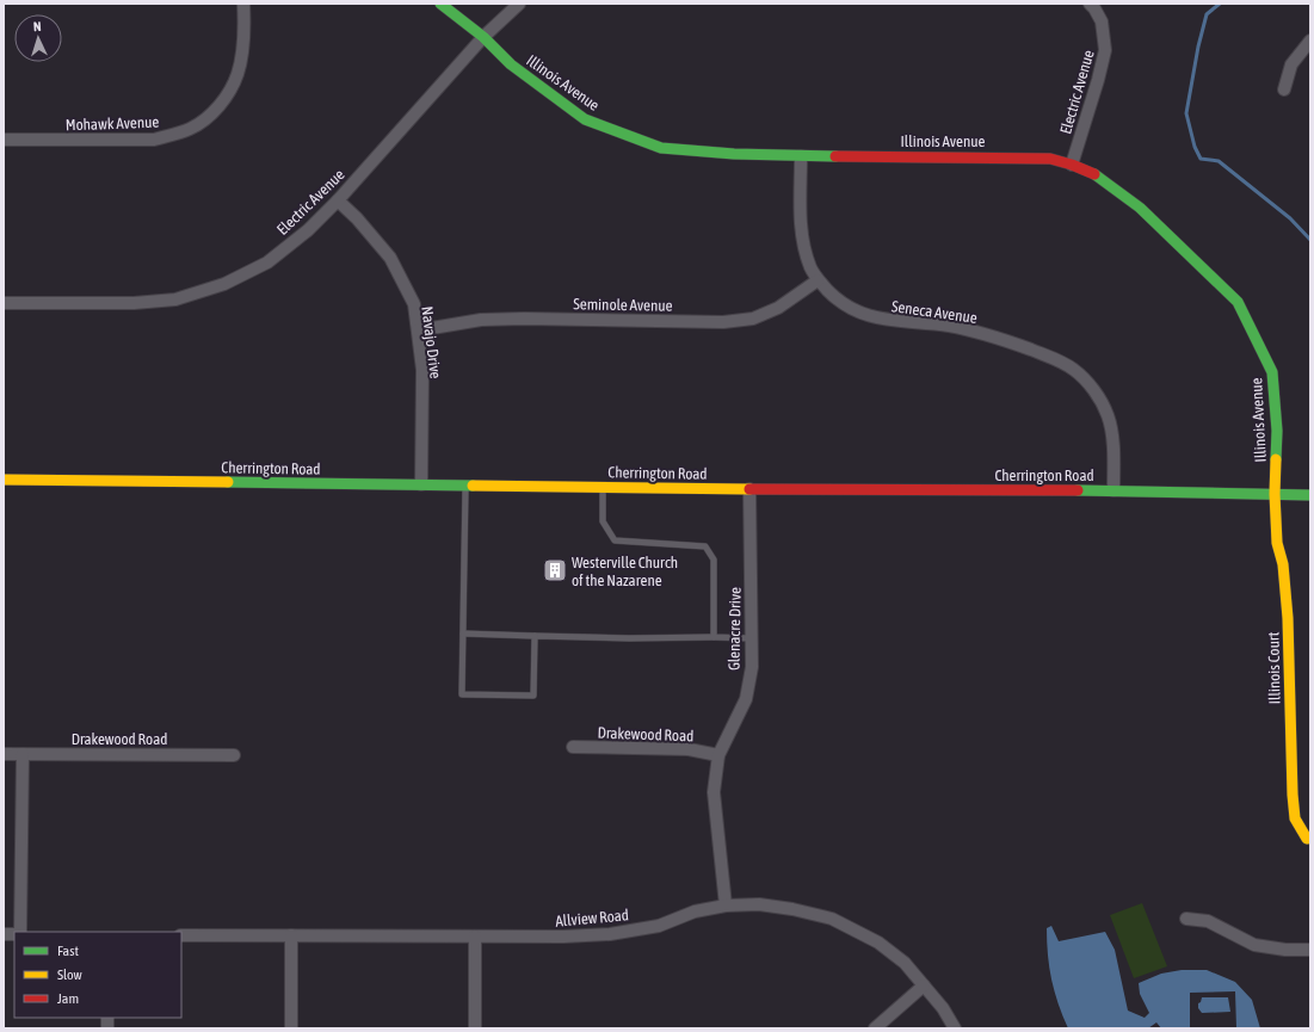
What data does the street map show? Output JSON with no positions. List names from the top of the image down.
{
  "streets": {
    "street": [
      "Illinois Avenue",
      "Electric Avenue",
      "Mohawk Avenue",
      "Seminole Avenue",
      "Seneca Avenue",
      "Navajo Drive",
      "Cherrington Road",
      "Glenacre Drive",
      "Illinois Court",
      "Drakewood Road",
      "Allview Road"
    ]
  },
  "crossings": [
    ["Illinois Avenue", "Electric Avenue"],
    ["Illinois Avenue", "Seneca Avenue"],
    ["Illinois Avenue", "Cherrington Road"],
    ["Illinois Avenue", "Illinois Court"],
    ["Electric Avenue", "Navajo Drive"],
    ["Seminole Avenue", "Seneca Avenue"],
    ["Seminole Avenue", "Navajo Drive"],
    ["Seneca Avenue", "Cherrington Road"],
    ["Navajo Drive", "Cherrington Road"],
    ["Cherrington Road", "Glenacre Drive"],
    ["Cherrington Road", "Illinois Court"],
    ["Glenacre Drive", "Drakewood Road"],
    ["Glenacre Drive", "Allview Road"]
  ],
  "places": {
    "building": ["Westerville Church of the Nazarene"]
  },
  "legend": ["Fast", "Slow", "Jam"],
  "north": "top"
}
